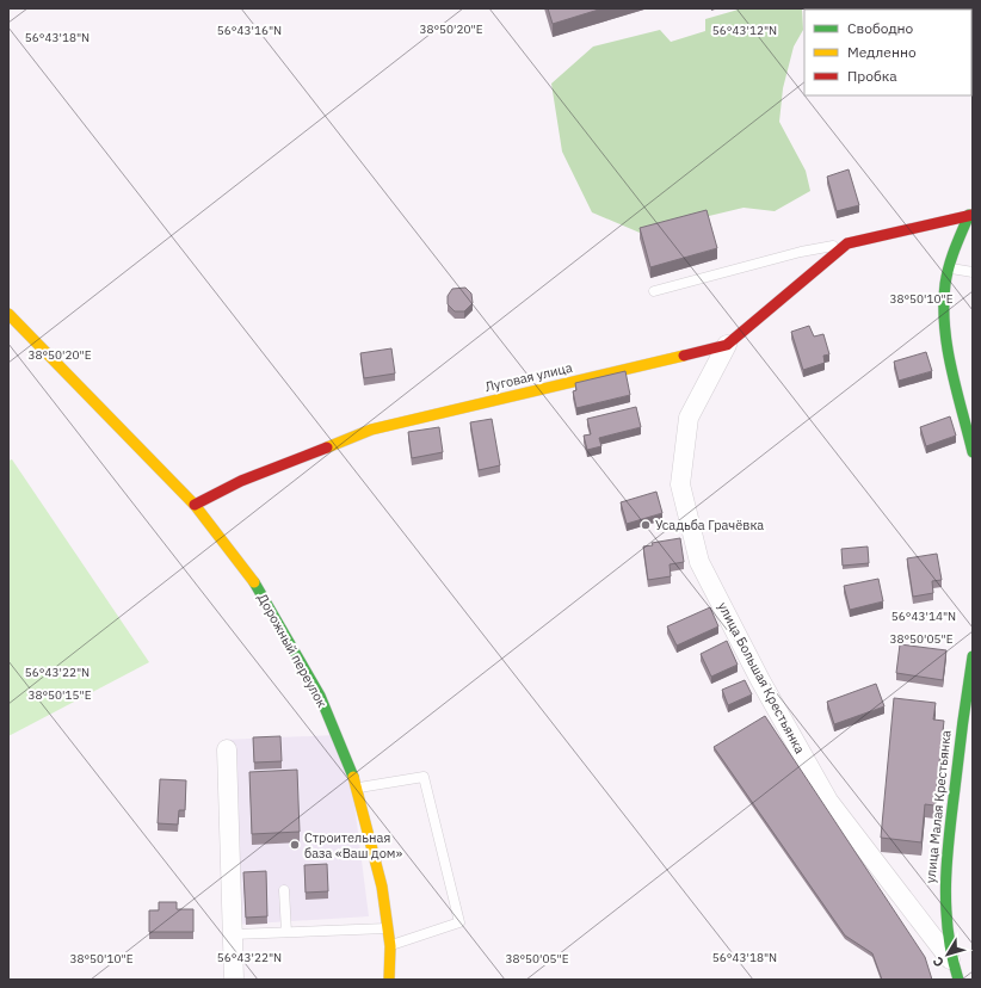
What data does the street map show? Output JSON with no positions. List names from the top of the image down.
{
  "streets": {
    "street": [
      "Луговая улица",
      "Дорожный переулок",
      "улица Большая Крестьянка",
      "улица Малая Крестьянка"
    ]
  },
  "crossings": [
    ["Луговая улица", "Дорожный переулок"],
    ["Луговая улица", "улица Большая Крестьянка"],
    ["улица Большая Крестьянка", "улица Малая Крестьянка"]
  ],
  "places": ["Усадьба Грачёвка", "Строительная база «Ваш дом»"],
  "legend": ["Свободно", "Медленно", "Пробка"],
  "north": "bottom left",
  "coordinates": [
    "38°50'20\"E",
    "56°43'16\"N",
    "56°43'12\"N",
    "56°43'18\"N",
    "38°50'10\"E",
    "56°43'14\"N",
    "38°50'05\"E",
    "56°43'22\"N",
    "38°50'15\"E"
  ]
}
